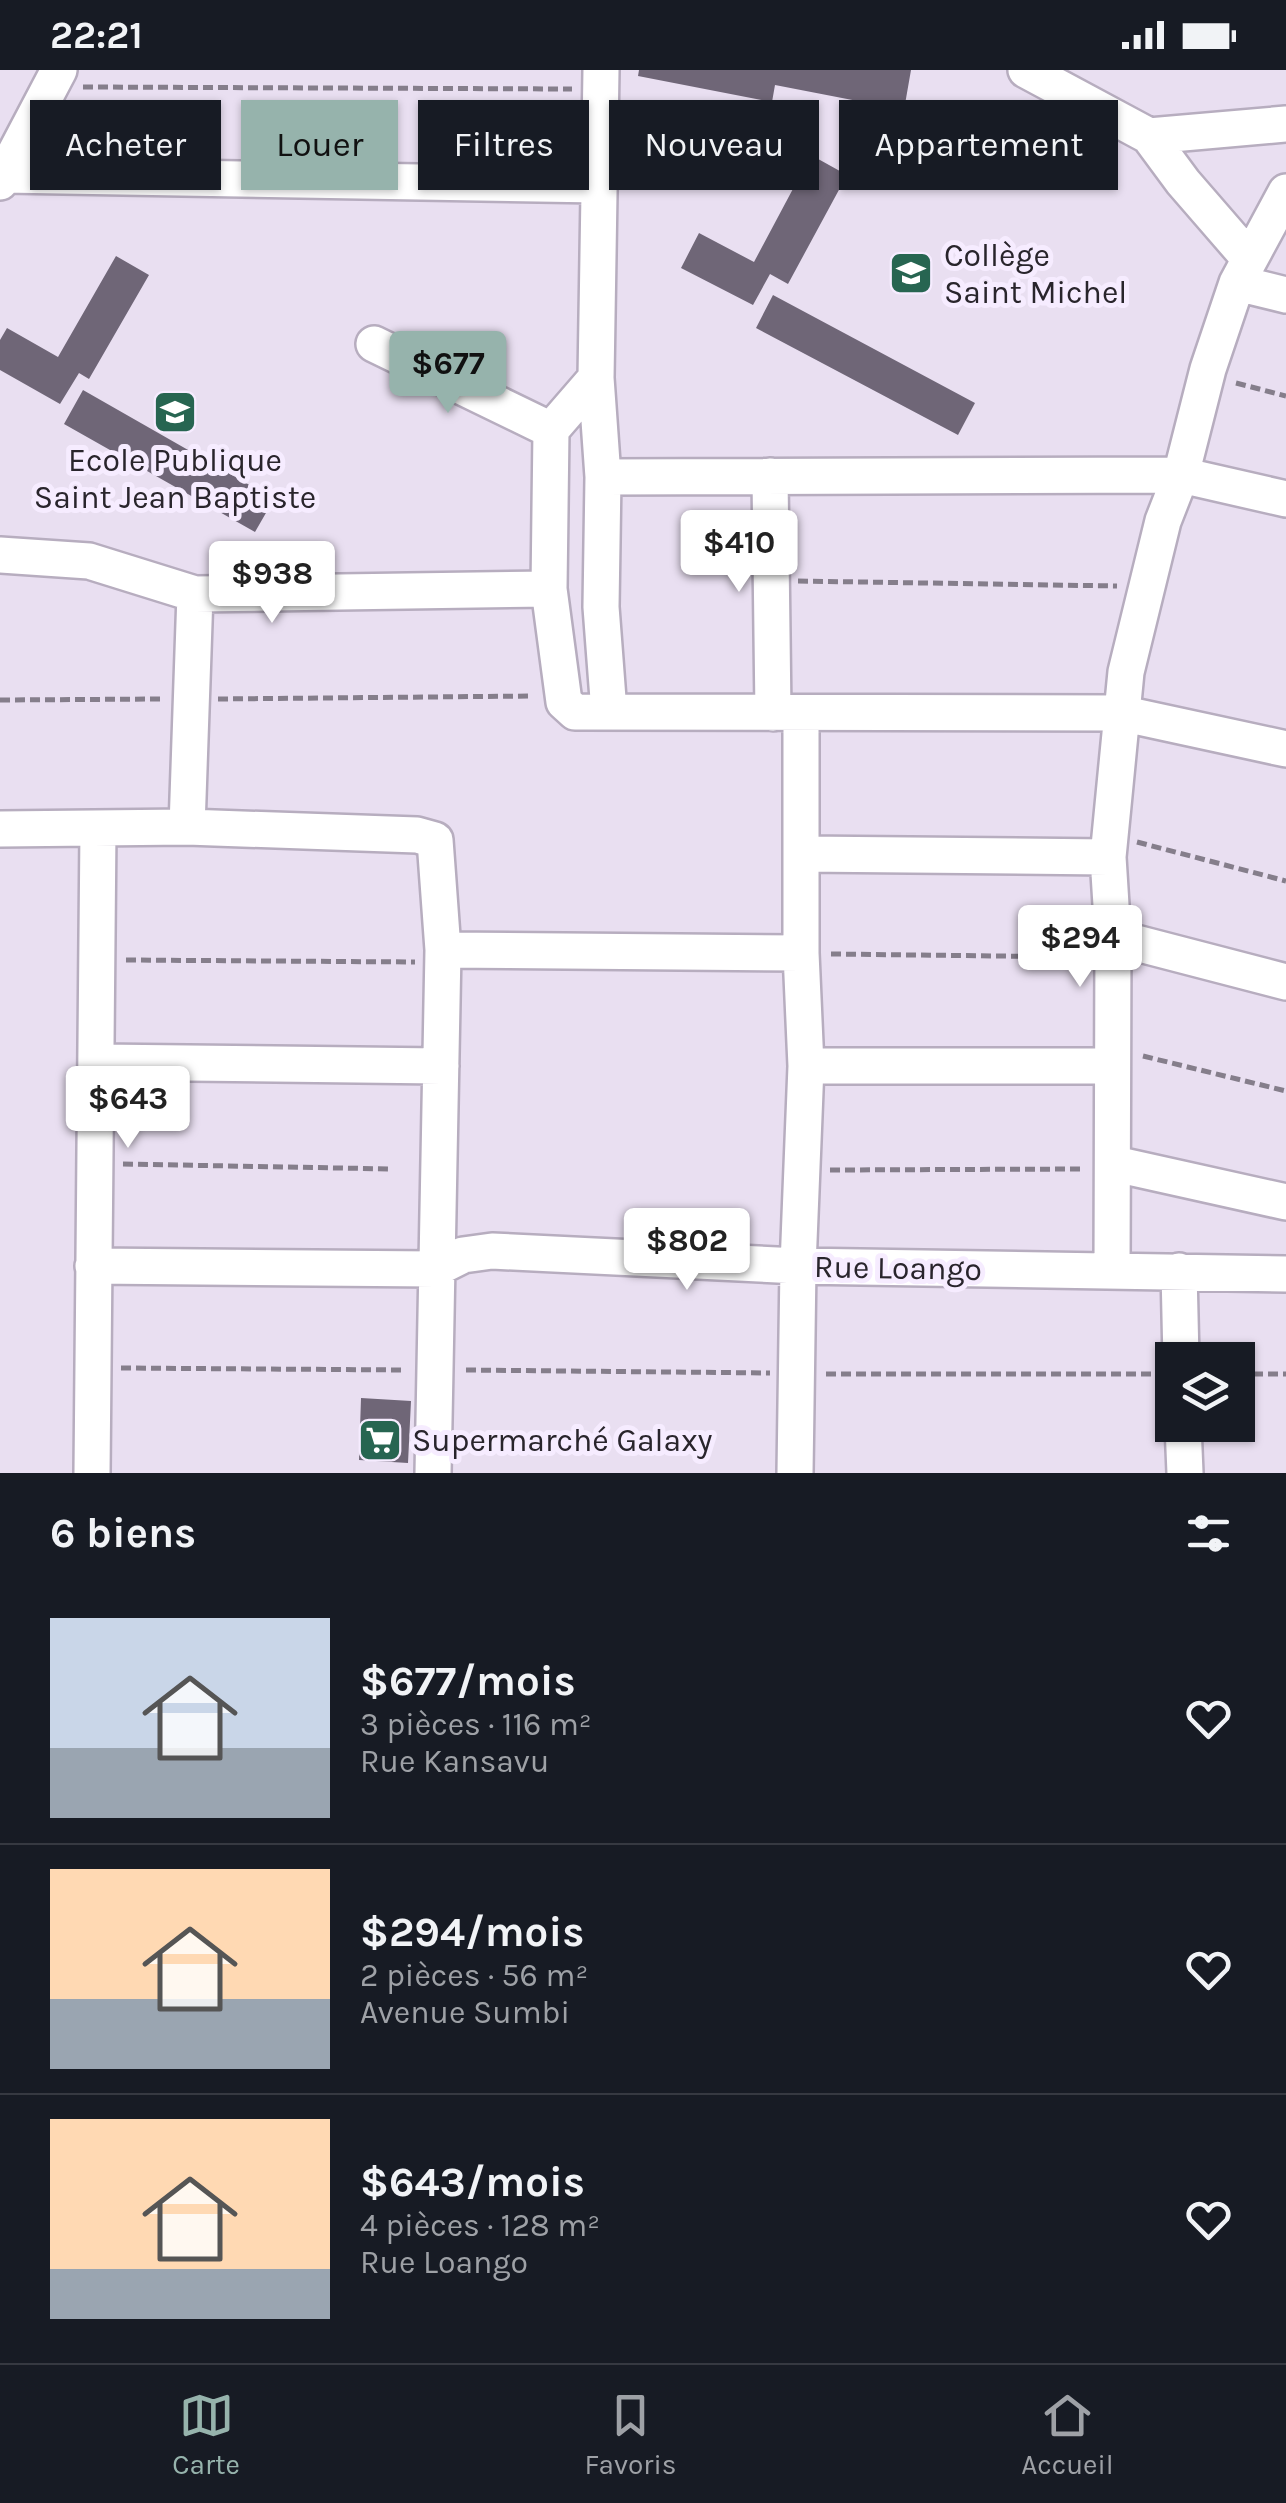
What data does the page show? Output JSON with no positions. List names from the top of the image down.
{
  "streets": {
    "street": ["Rue Loango"]
  },
  "places": {
    "school or university": ["Collège Saint Michel", "Ecole Publique Saint Jean Baptiste"],
    "supermarket": ["Supermarché Galaxy"]
  },
  "page": {
    "status": "22:21",
    "chip": [
      "Acheter",
      "Louer",
      "Filtres",
      "Nouveau",
      "Appartement"
    ],
    "price": [
      "$677",
      "$410",
      "$938",
      "$294",
      "$643",
      "$802"
    ],
    "heading": "6 biens",
    "list": [
      {
        "name": "$677/mois",
        "note": "3 pièces · 116 m² · Rue Kansavu"
      },
      {
        "name": "$294/mois",
        "note": "2 pièces · 56 m² · Avenue Sumbi"
      },
      {
        "name": "$643/mois",
        "note": "4 pièces · 128 m² · Rue Loango"
      }
    ],
    "tabs": ["Carte", "Favoris", "Accueil"]
  }
}
